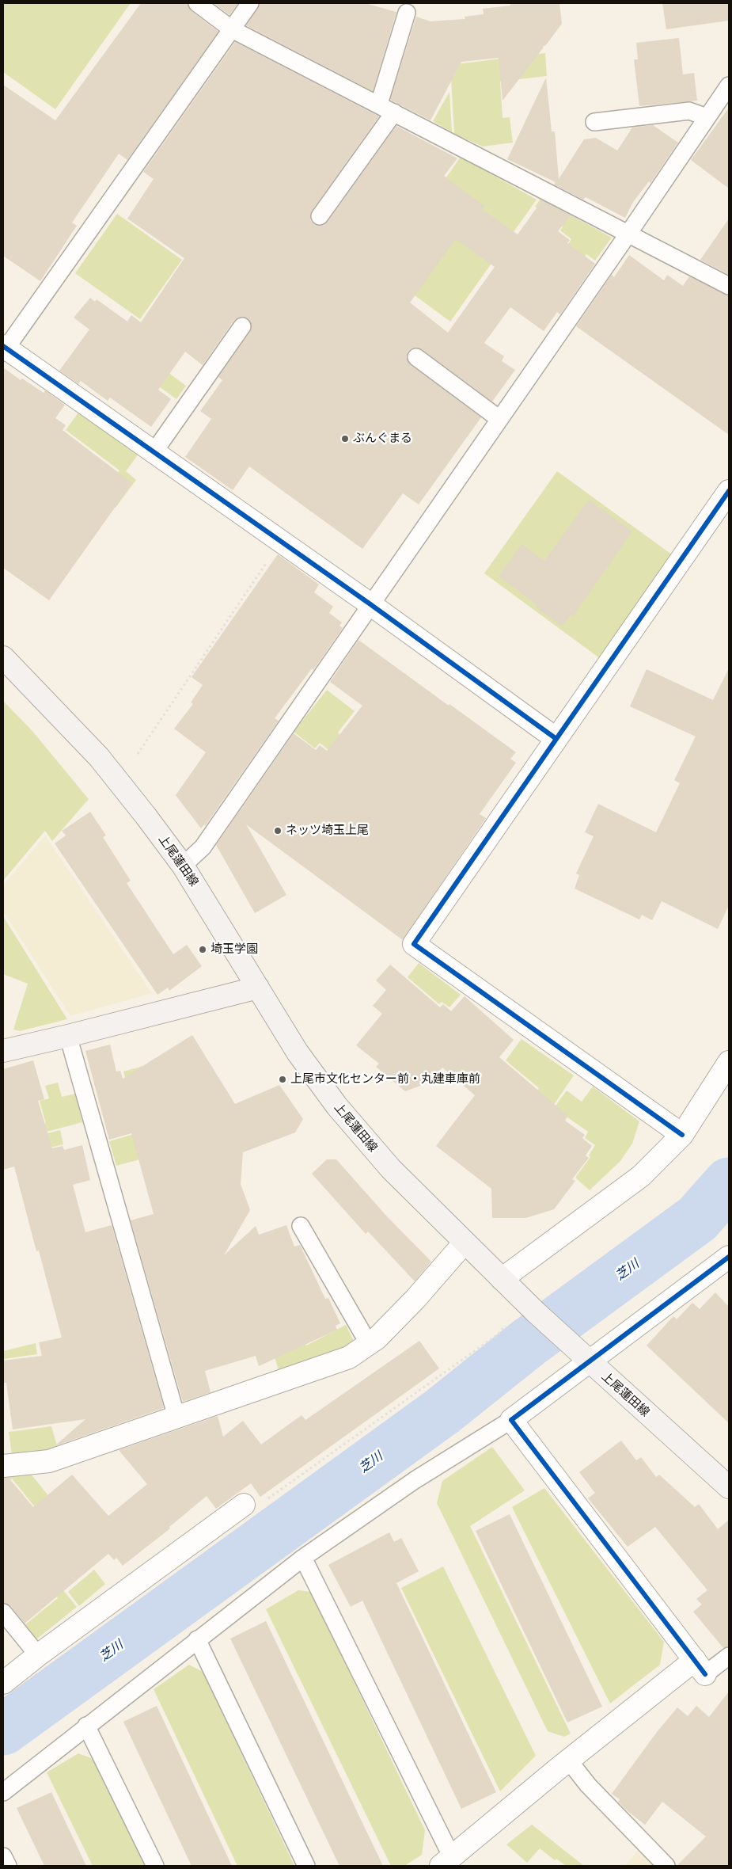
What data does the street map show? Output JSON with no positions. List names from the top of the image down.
{
  "streets": {
    "main road": ["上尾蓮田線"]
  },
  "water": ["芝川"],
  "places": [
    "ぶんぐまる",
    "ネッツ埼玉上尾",
    "埼玉学園",
    "上尾市文化センター前・丸建車庫前"
  ]
}
